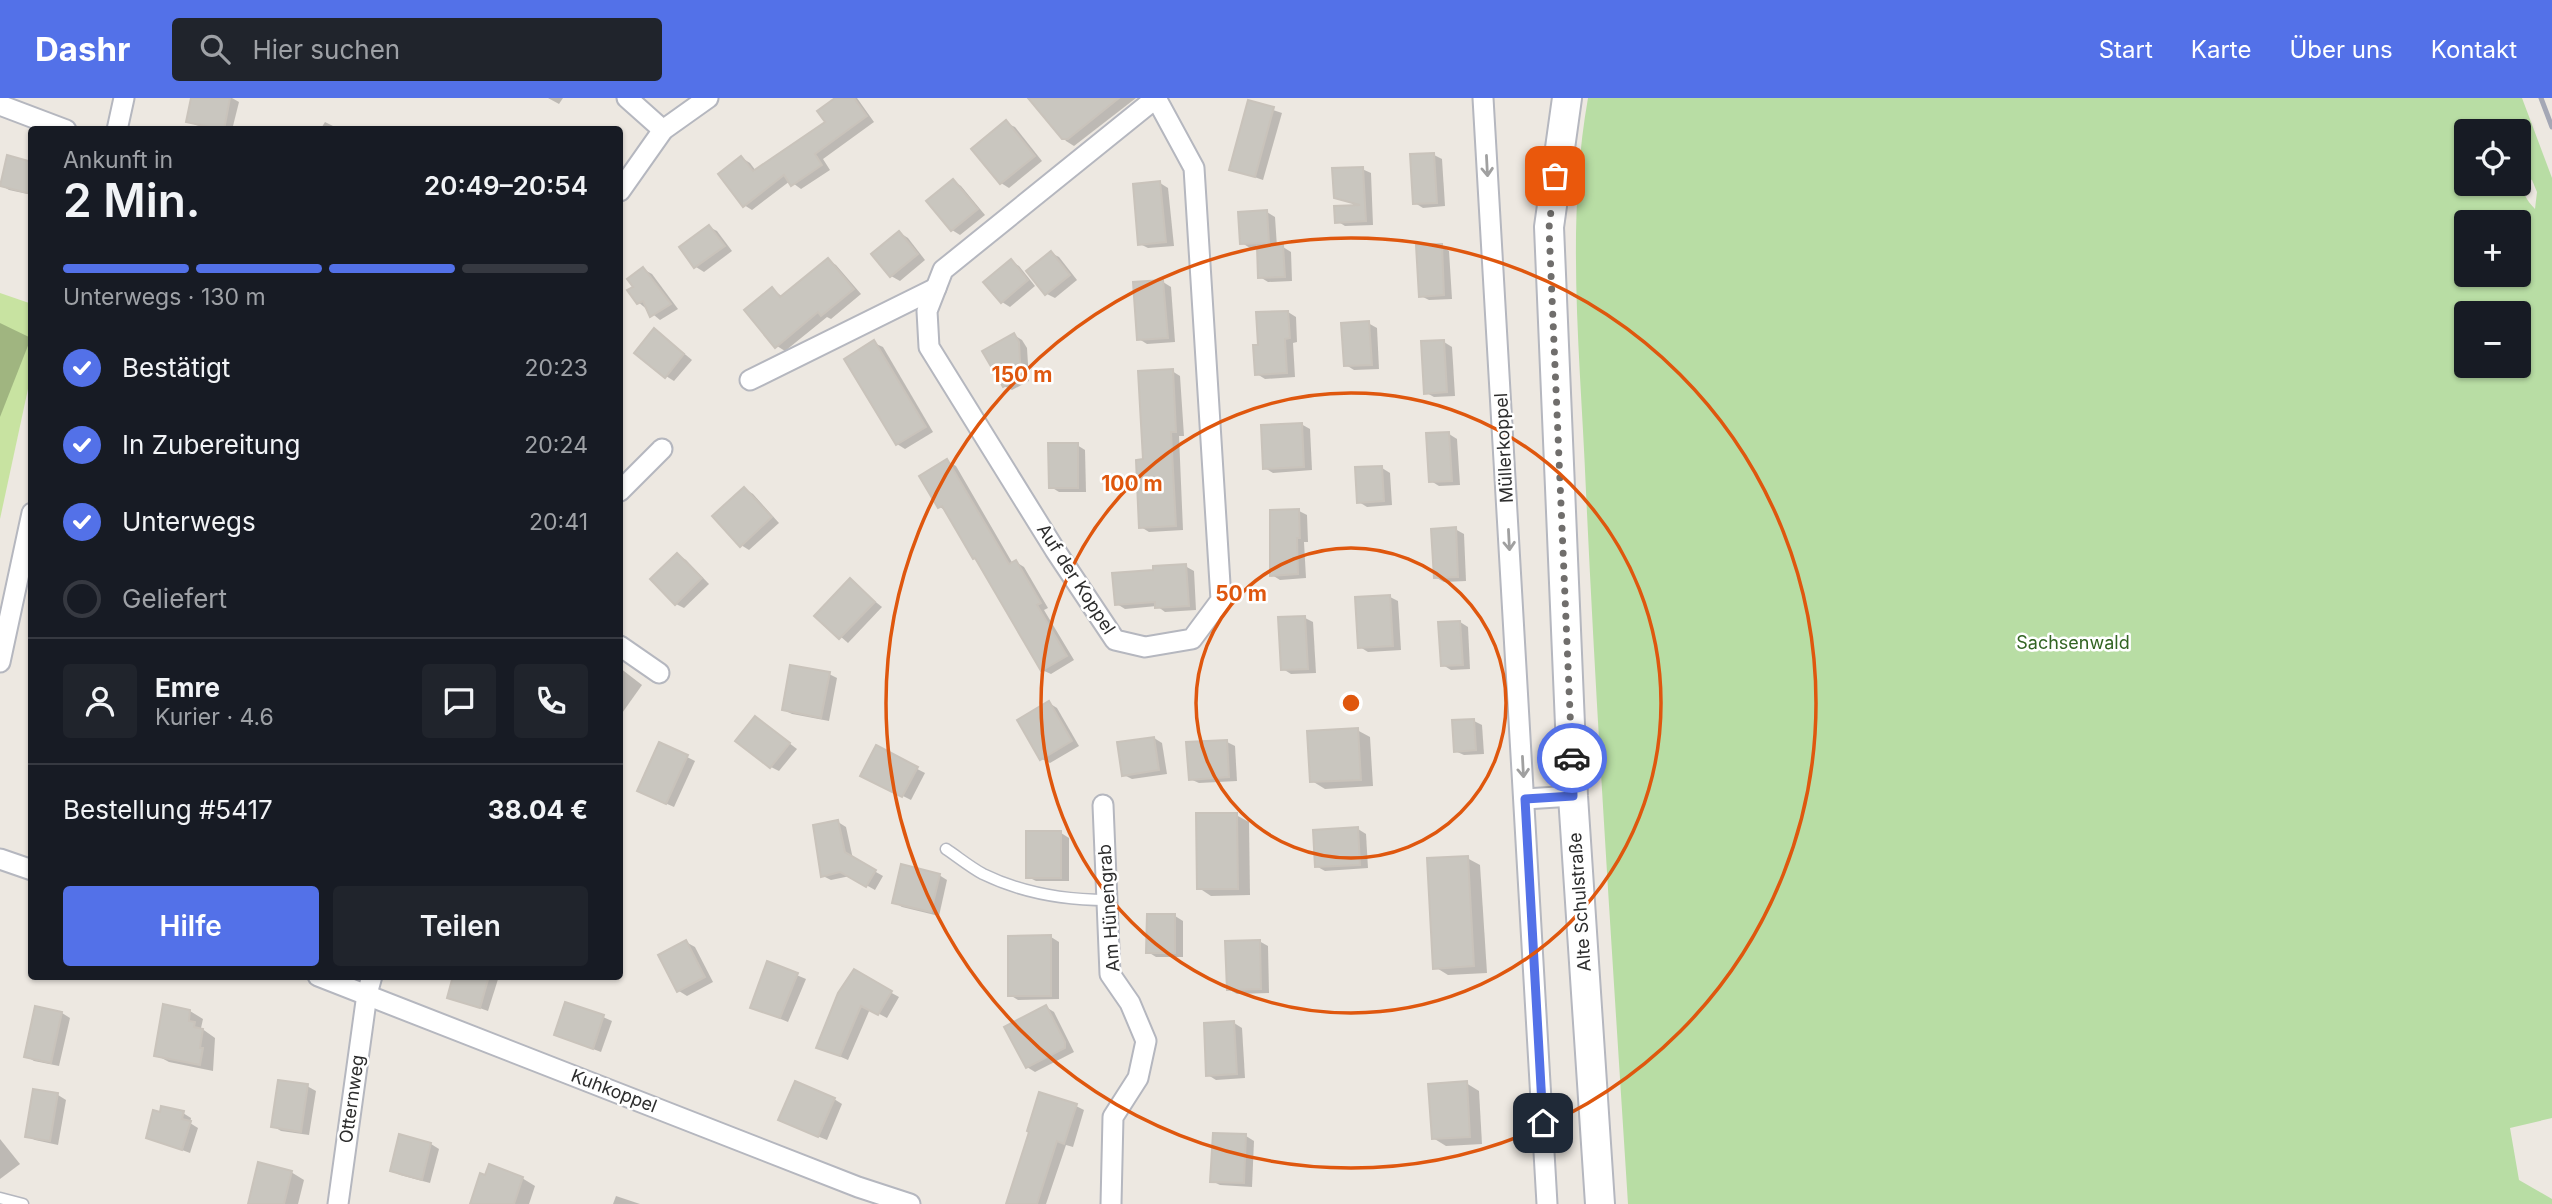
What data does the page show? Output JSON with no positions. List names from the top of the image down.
{
  "streets": {
    "main road": ["Alte Schulstraße"],
    "street": [
      "Müllerkoppel",
      "Auf der Koppel",
      "Am Hünengrab",
      "Kuhkoppel",
      "Otternweg"
    ]
  },
  "crossings": [
    ["Kuhkoppel", "Otternweg"]
  ],
  "one_way": ["Müllerkoppel"],
  "parks": ["Sachsenwald"],
  "page": {
    "header": "Dashr",
    "search": "Hier suchen",
    "nav": [
      "Start",
      "Karte",
      "Über uns",
      "Kontakt"
    ],
    "map_buttons": ["+", "−"],
    "heading": ["2 Min.", "Ankunft in", "20:49–20:54"],
    "panel": [
      "Emre",
      "Kurier · 4.6",
      "Bestellung #5417",
      "38.04 €"
    ],
    "bar": "Unterwegs · 130 m",
    "list": [
      ["Bestätigt", "20:23"],
      ["In Zubereitung", "20:24"],
      ["Unterwegs", "20:41"],
      "Geliefert"
    ],
    "buttons": ["Hilfe", "Teilen"]
  },
  "rings": ["150 m", "100 m", "50 m"]
}
